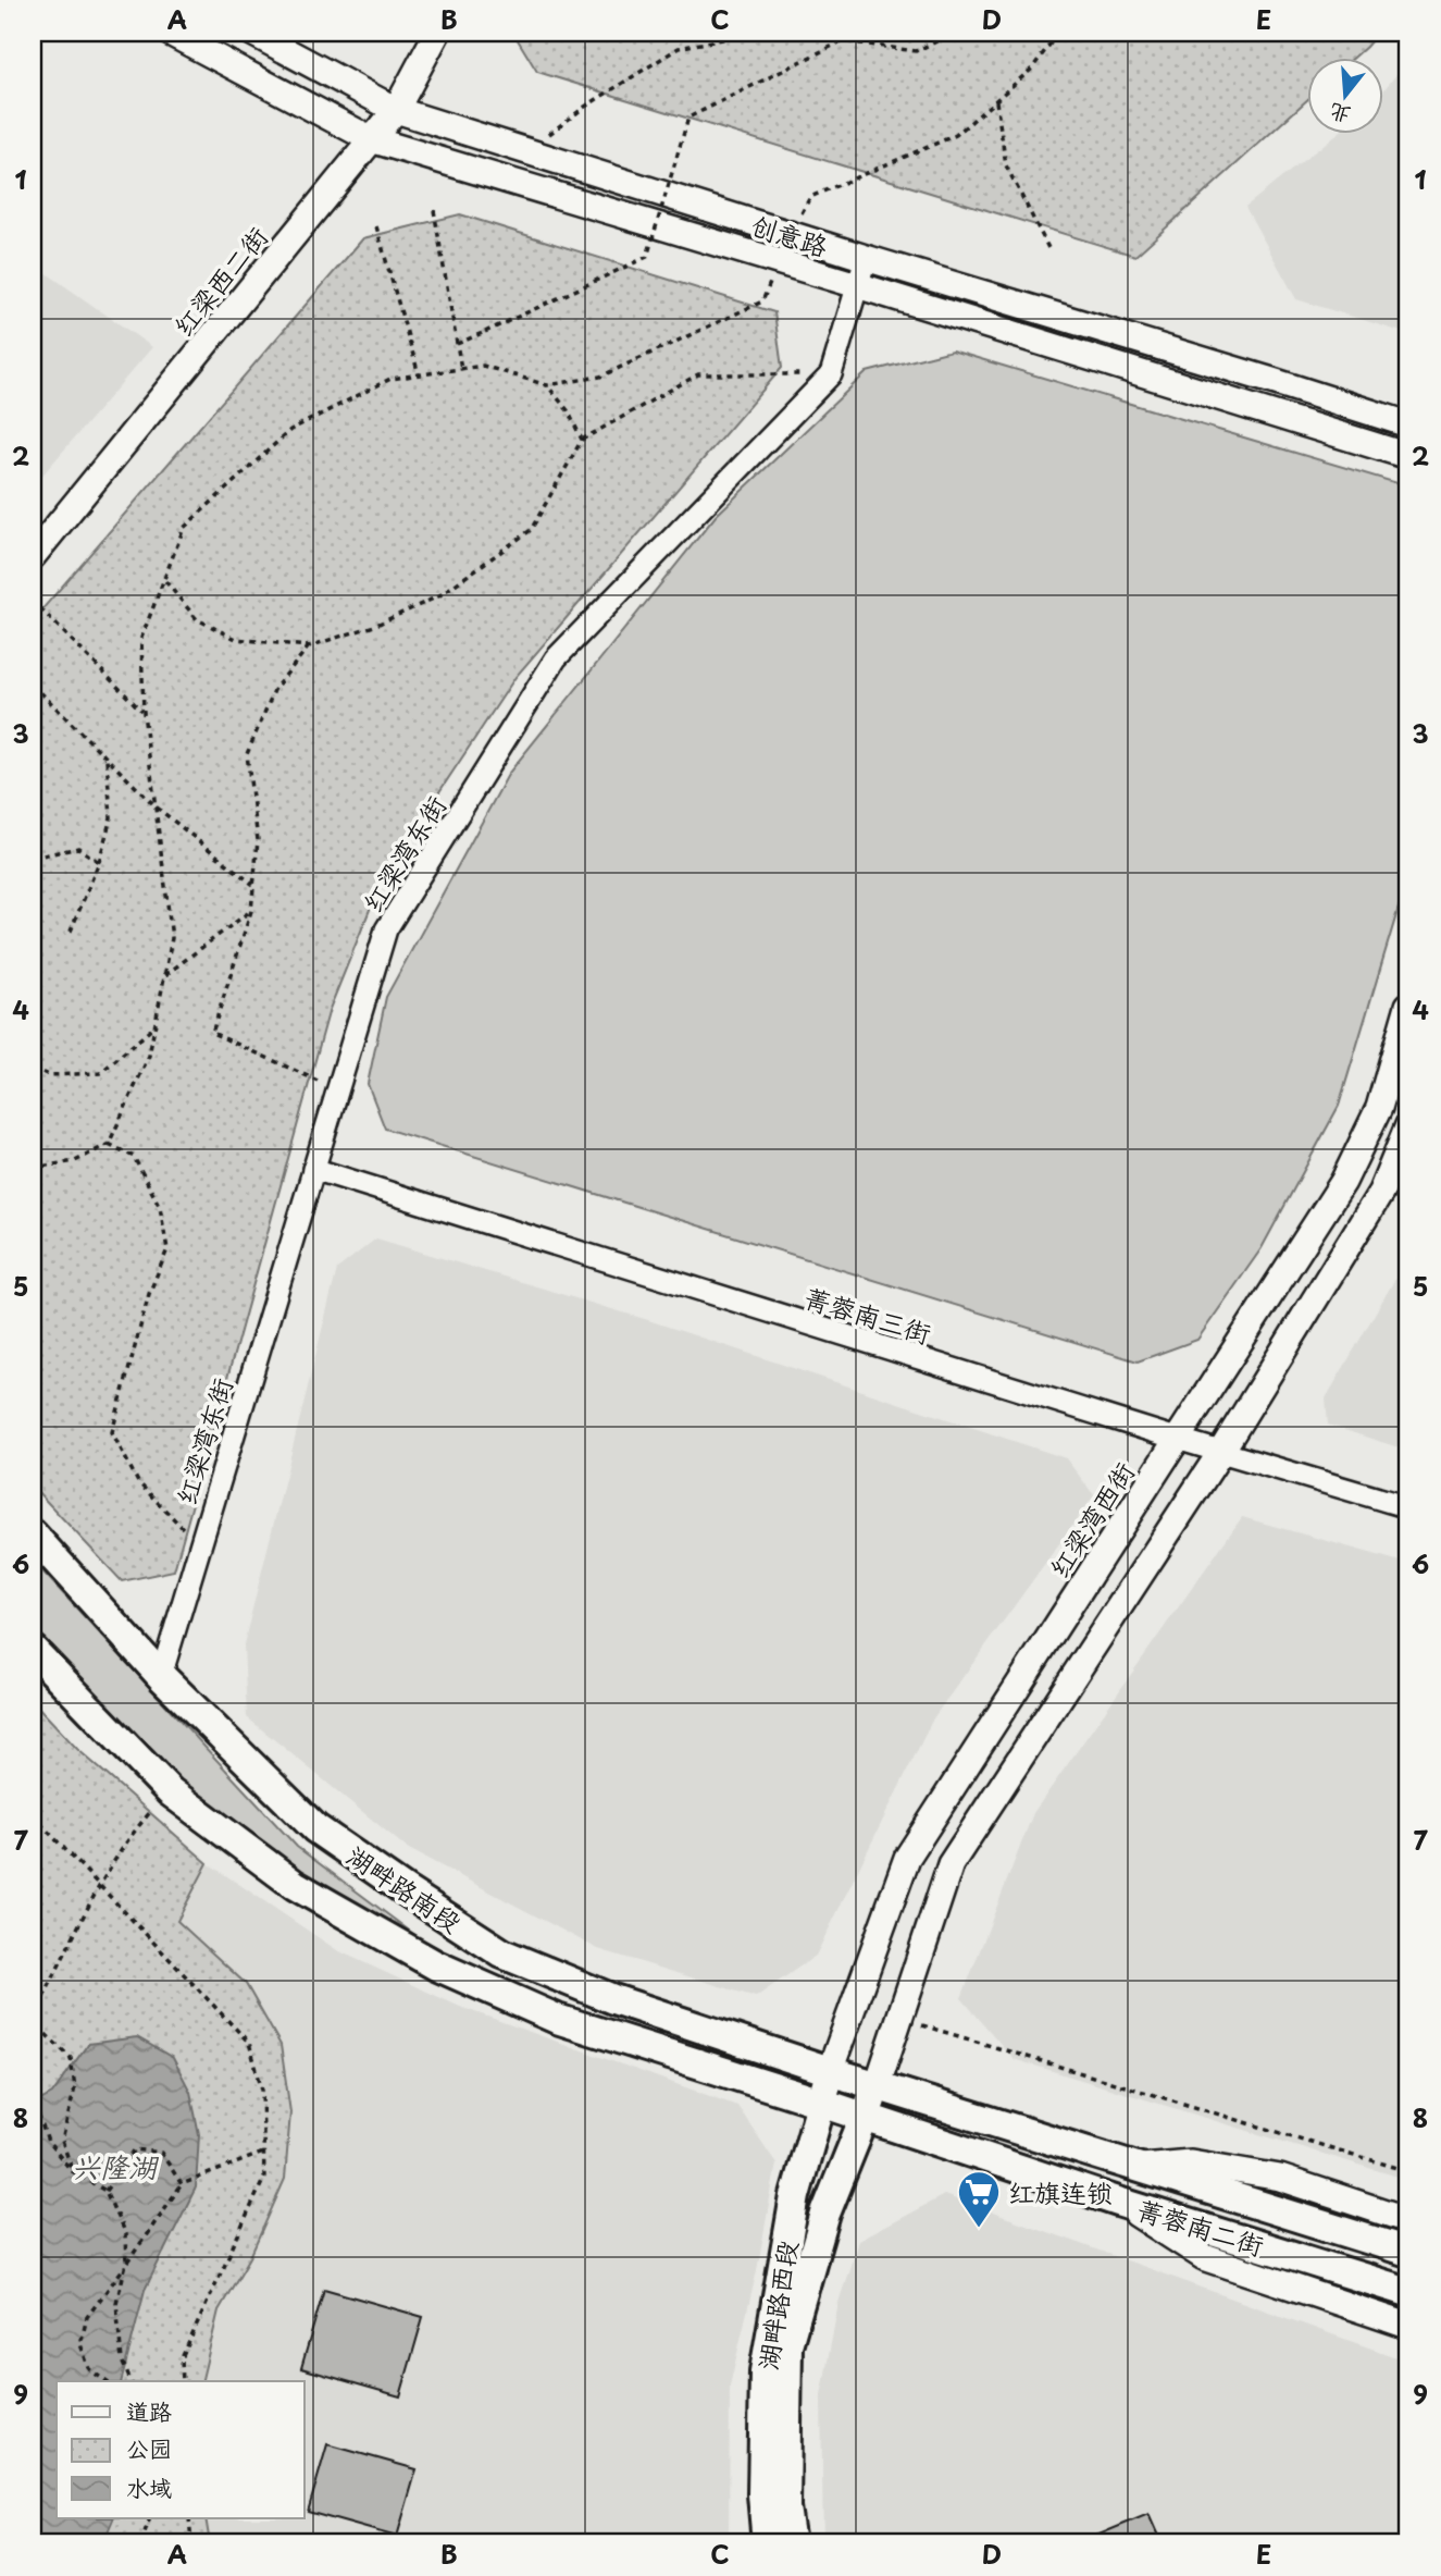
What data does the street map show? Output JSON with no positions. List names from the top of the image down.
{
  "streets": {
    "main road": ["湖畔路南段", "菁蓉南二街", "湖畔路西段"],
    "street": [
      "创意路",
      "红梁西二街",
      "红梁湾东街",
      "菁蓉南三街",
      "红梁湾西街"
    ]
  },
  "crossings": [
    ["创意路", "红梁西二街"],
    ["创意路", "红梁湾东街"],
    ["红梁湾东街", "菁蓉南三街"],
    ["红梁湾东街", "湖畔路南段"],
    ["菁蓉南三街", "红梁湾西街"],
    ["红梁湾西街", "湖畔路南段"],
    ["红梁湾西街", "湖畔路西段"],
    ["湖畔路南段", "菁蓉南二街"],
    ["湖畔路南段", "湖畔路西段"],
    ["菁蓉南二街", "湖畔路西段"]
  ],
  "water": ["兴隆湖"],
  "places": {
    "supermarket": ["红旗连锁"]
  },
  "legend": ["道路", "公园", "水域"],
  "north": "bottom",
  "grid": {
    "columns": [
      "A",
      "B",
      "C",
      "D",
      "E"
    ],
    "rows": [
      "1",
      "2",
      "3",
      "4",
      "5",
      "6",
      "7",
      "8",
      "9"
    ]
  }
}
